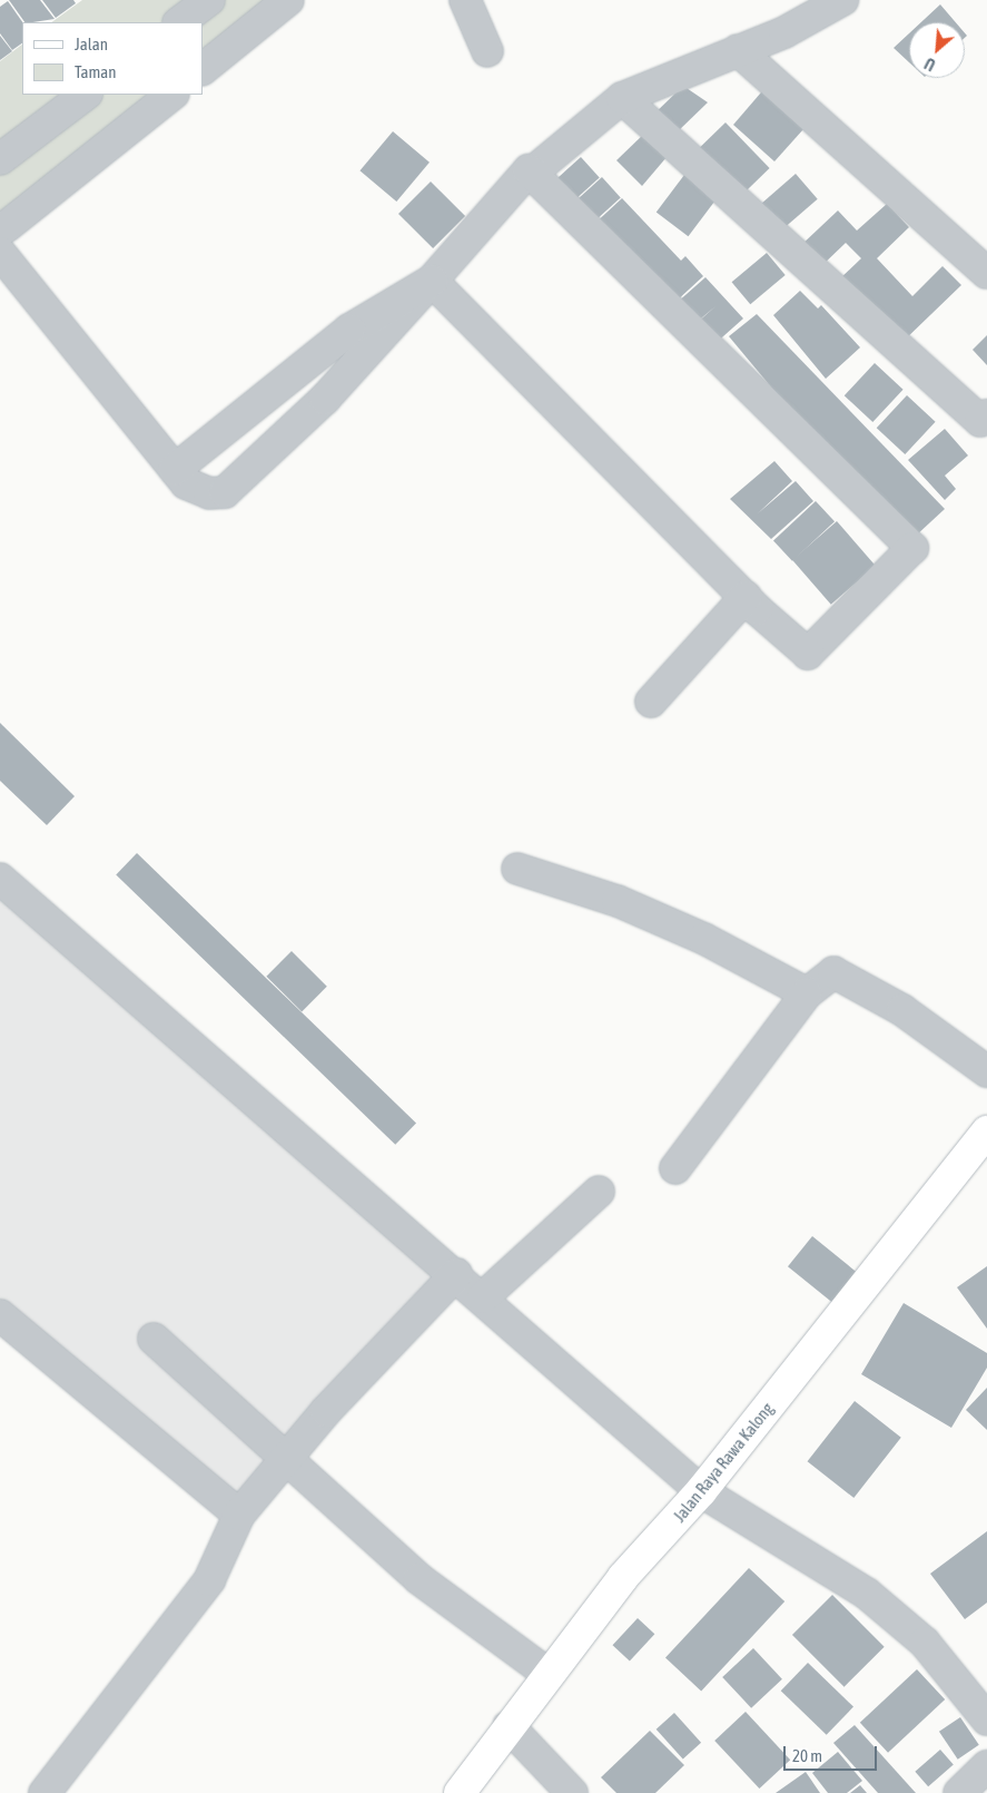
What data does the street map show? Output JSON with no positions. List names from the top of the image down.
{
  "streets": {
    "street": ["Jalan Raya Rawa Kalong"]
  },
  "legend": ["Jalan", "Taman"],
  "scale_bar": "20 m",
  "north": "bottom left"
}
